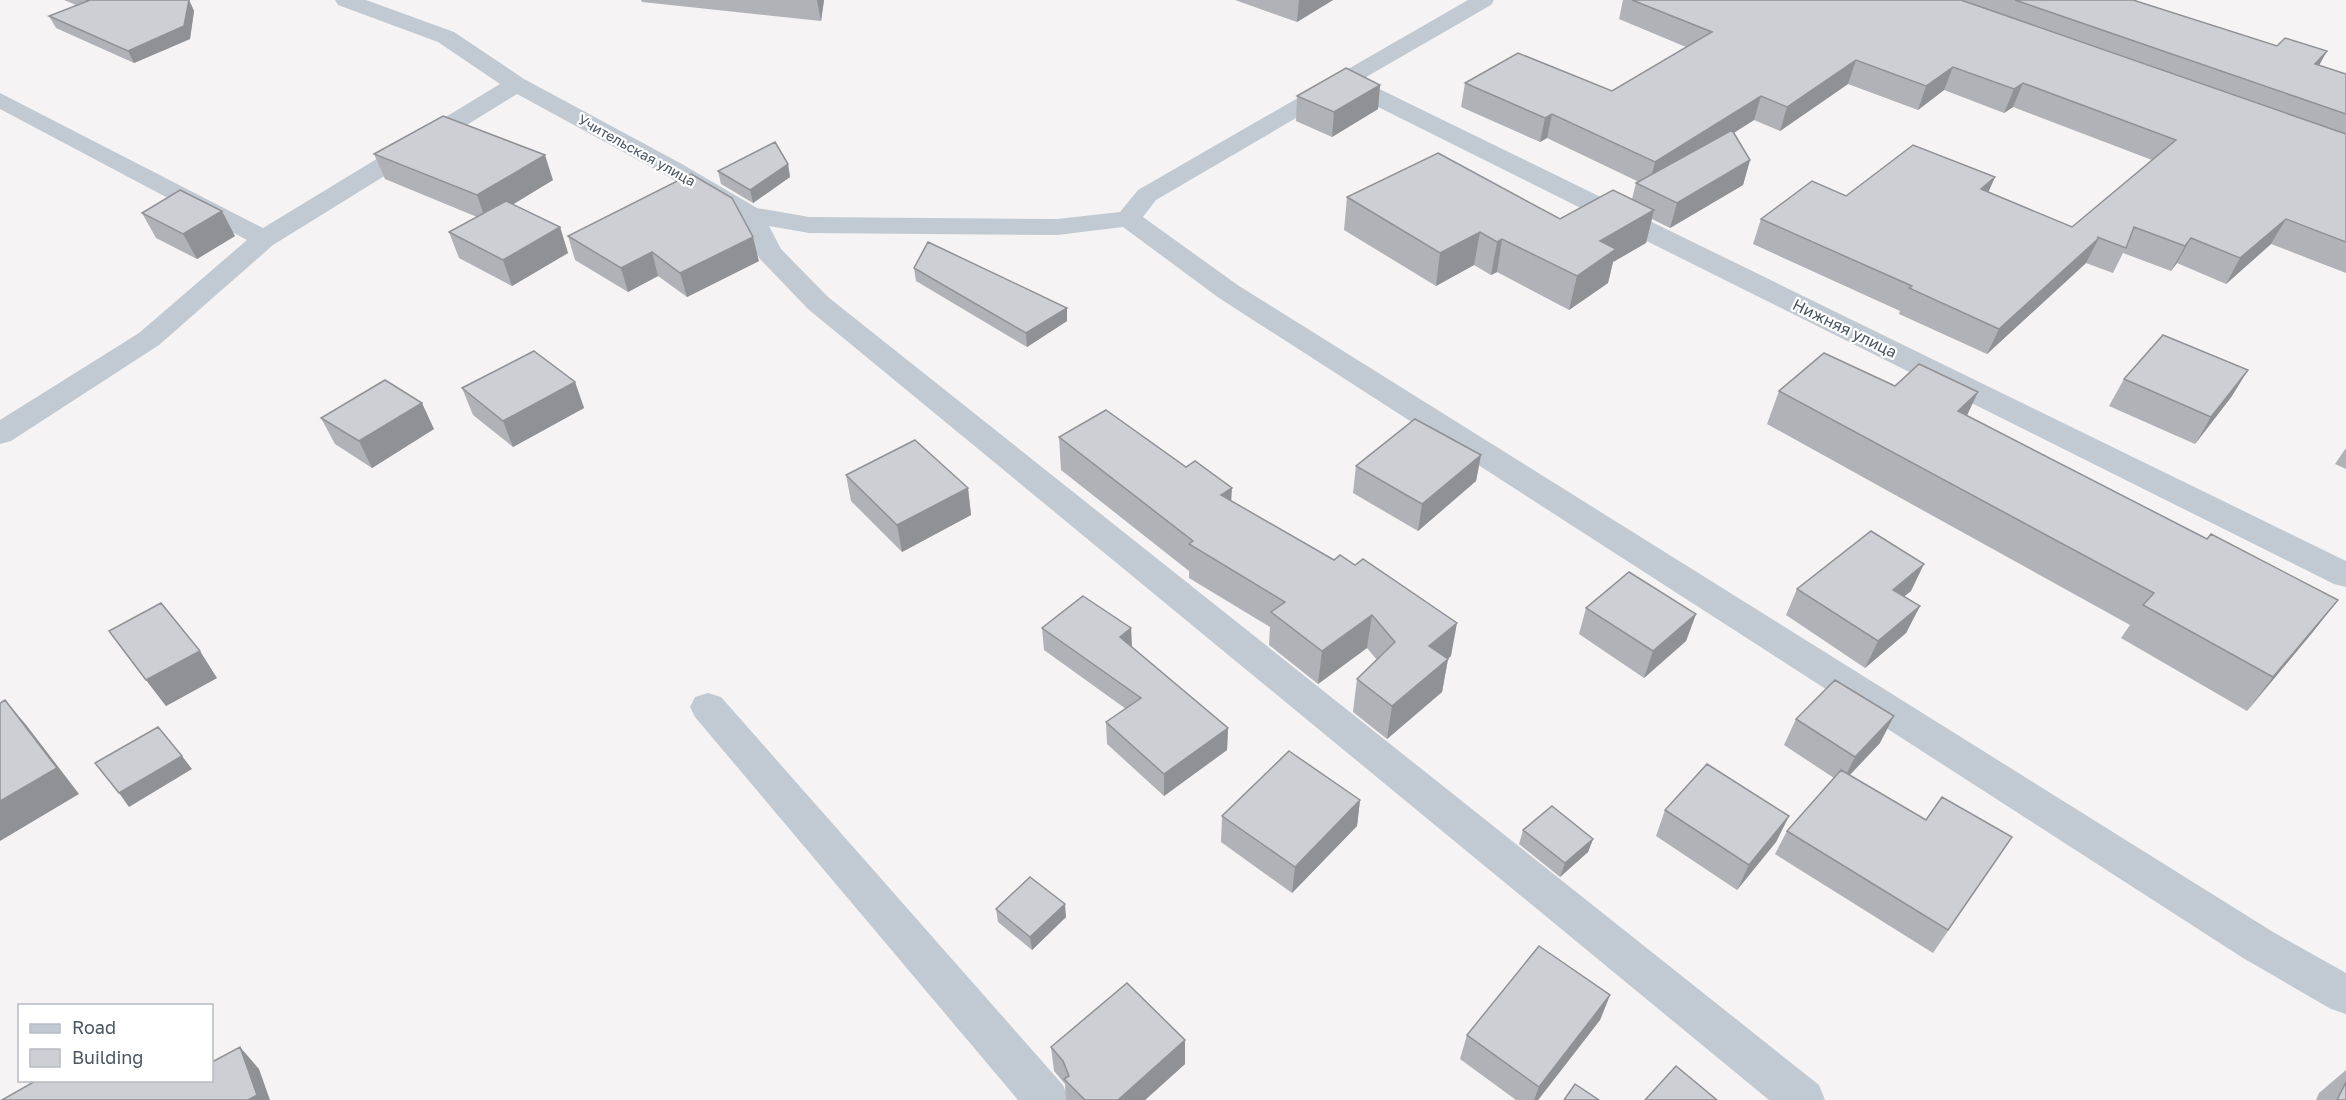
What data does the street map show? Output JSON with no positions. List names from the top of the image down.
{
  "streets": {
    "street": ["Учительская улица", "Нижняя улица"]
  },
  "legend": ["Road", "Building"]
}
